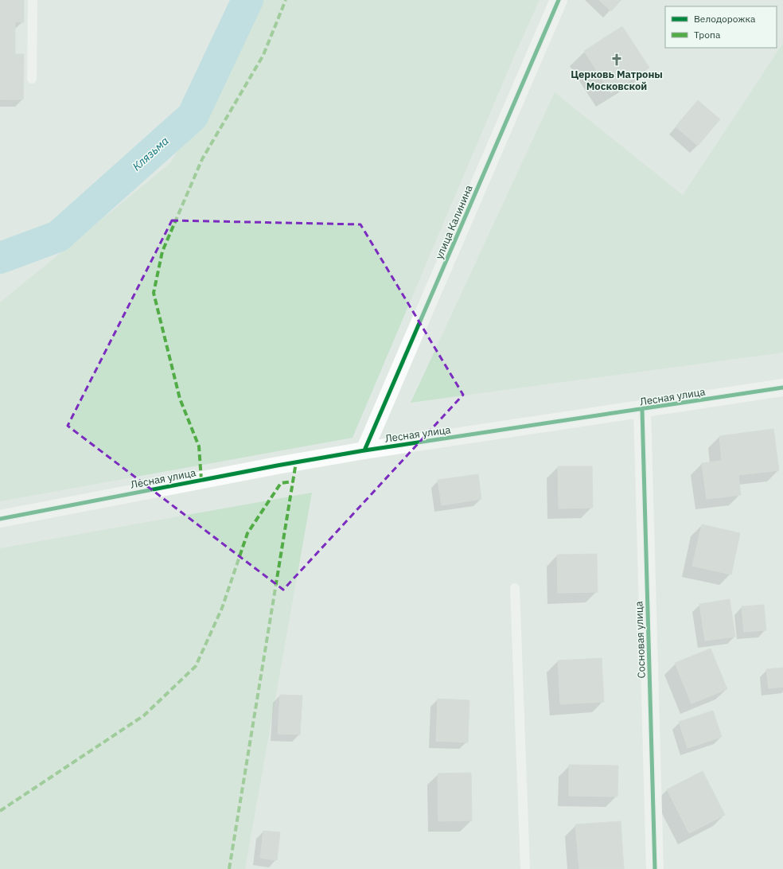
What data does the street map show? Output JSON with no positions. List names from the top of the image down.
{
  "streets": {
    "street": ["улица Калинина", "Лесная улица", "Сосновая улица"]
  },
  "crossings": [
    ["улица Калинина", "Лесная улица"],
    ["Лесная улица", "Сосновая улица"]
  ],
  "water": ["Клязьма"],
  "places": {
    "church": ["Церковь Матроны Московской"]
  },
  "legend": ["Велодорожка", "Тропа"]
}
